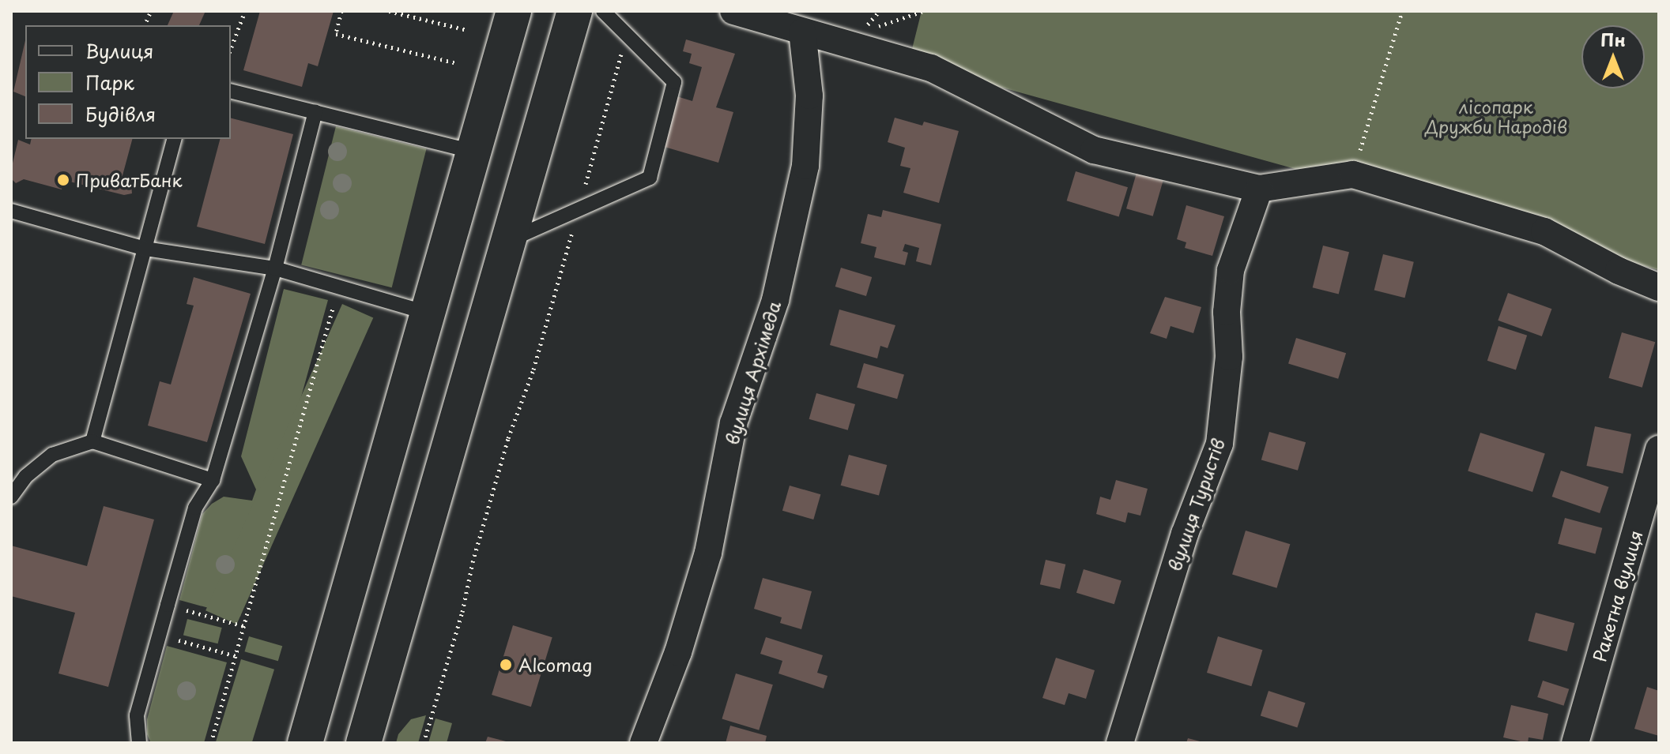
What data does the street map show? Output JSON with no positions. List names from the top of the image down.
{
  "streets": {
    "street": ["вулиця Архімеда", "вулиця Туристів", "Ракетна вулиця"]
  },
  "parks": ["лісопарк Дружби Народів"],
  "places": ["ПриватБанк", "Alcomag"],
  "legend": ["Вулиця", "Парк", "Будівля"],
  "north": "top"
}
